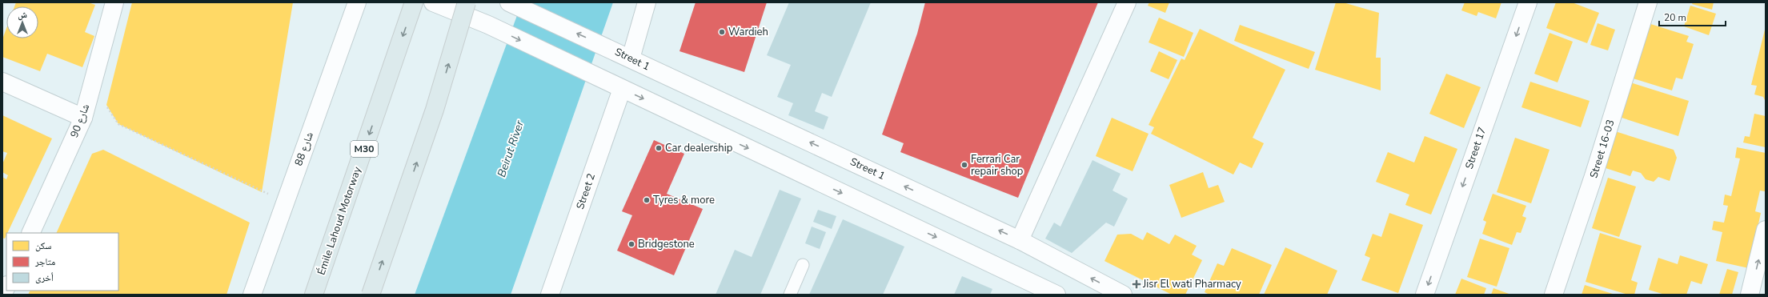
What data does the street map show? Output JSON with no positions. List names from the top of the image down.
{
  "streets": {
    "highway": ["M30", "Émile Lahoud Motorway"],
    "street": [
      "Street 1",
      "شارع 90",
      "Street 17",
      "شارع 88",
      "Street 16-03",
      "Street 2"
    ]
  },
  "one_way": ["Street 17"],
  "water": ["Beirut River"],
  "places": {
    "other": [
      "Wardieh",
      "Car dealership",
      "Ferrari Car repair shop",
      "Tyres & more",
      "Bridgestone"
    ],
    "health": ["Jisr El wati Pharmacy"]
  },
  "legend": ["سكن", "متاجر", "أخرى"],
  "scale_bar": "20 m",
  "north": "top"
}
